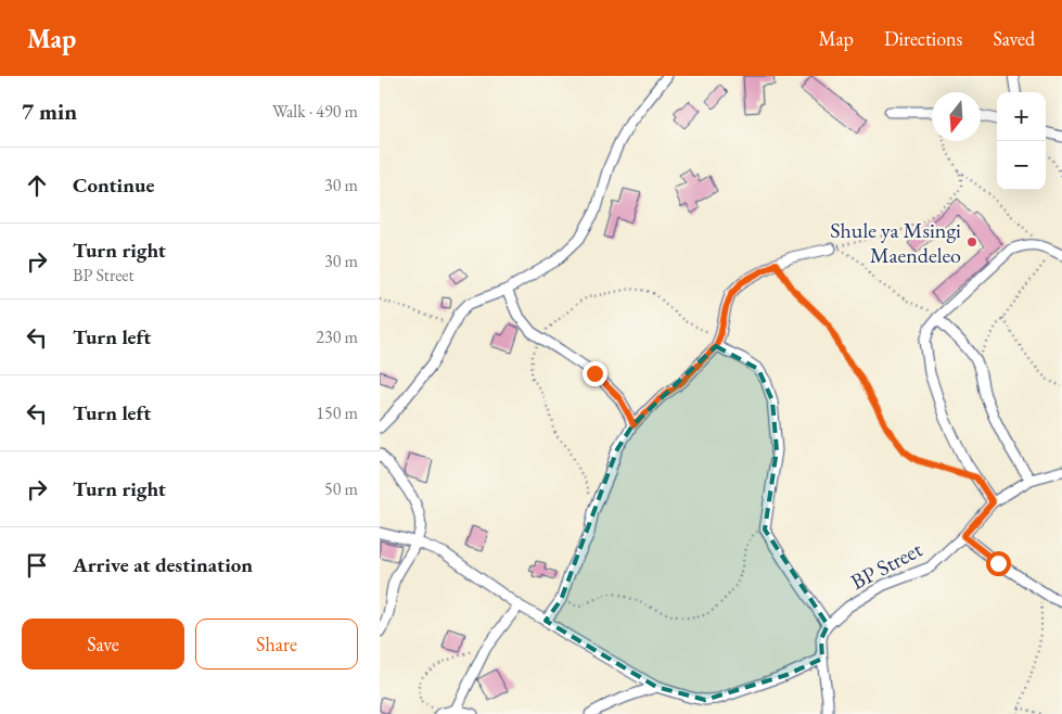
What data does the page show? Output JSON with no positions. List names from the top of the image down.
{
  "streets": {
    "street": ["BP Street"]
  },
  "places": ["Shule ya Msingi Maendeleo"],
  "north": "bottom",
  "page": {
    "header": "Map",
    "nav": ["Map", "Directions", "Saved"],
    "heading": ["7 min", "Walk · 490 m"],
    "map_buttons": ["+", "−"],
    "list": [
      ["Continue", "30 m"],
      ["Turn right", "BP Street", "30 m"],
      ["Turn left", "230 m"],
      ["Turn left", "150 m"],
      ["Turn right", "50 m"],
      "Arrive at destination"
    ],
    "buttons": ["Save", "Share"]
  }
}
